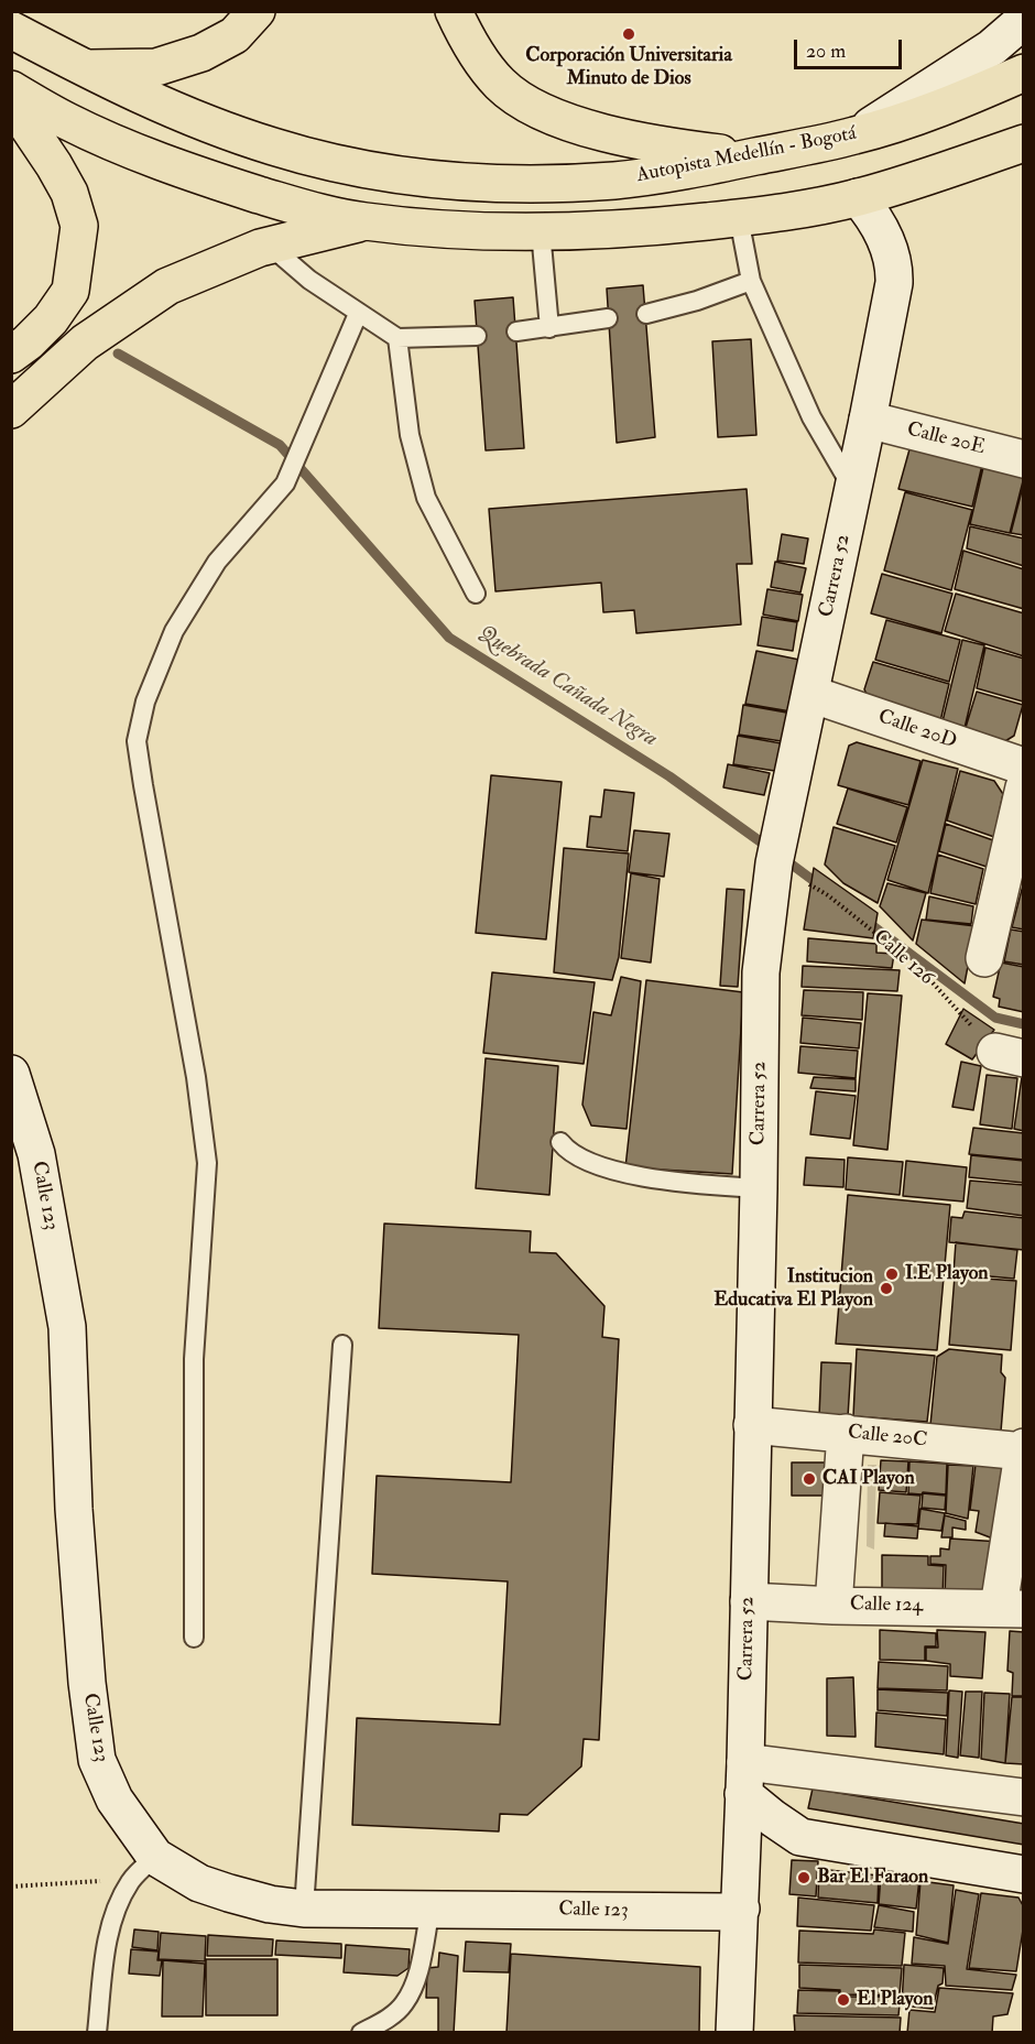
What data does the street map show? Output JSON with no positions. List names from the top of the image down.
{
  "streets": {
    "highway": ["Autopista Medellín - Bogotá"],
    "main road": [
      "Calle 20E",
      "Carrera 52",
      "Calle 20D",
      "Calle 123",
      "Calle 20C",
      "Calle 124"
    ],
    "path": ["Calle 126"]
  },
  "crossings": [
    ["Calle 20E", "Carrera 52"],
    ["Carrera 52", "Calle 20D"],
    ["Carrera 52", "Calle 126"],
    ["Carrera 52", "Calle 123"],
    ["Carrera 52", "Calle 20C"],
    ["Carrera 52", "Calle 124"]
  ],
  "water": ["Quebrada Cañada Negra"],
  "places": [
    "Corporación Universitaria Minuto de Dios",
    "I.E Playon",
    "Institucion Educativa El Playon",
    "CAI Playon",
    "Bar El Faraon",
    "El Playon"
  ],
  "scale_bar": "20 m"
}
